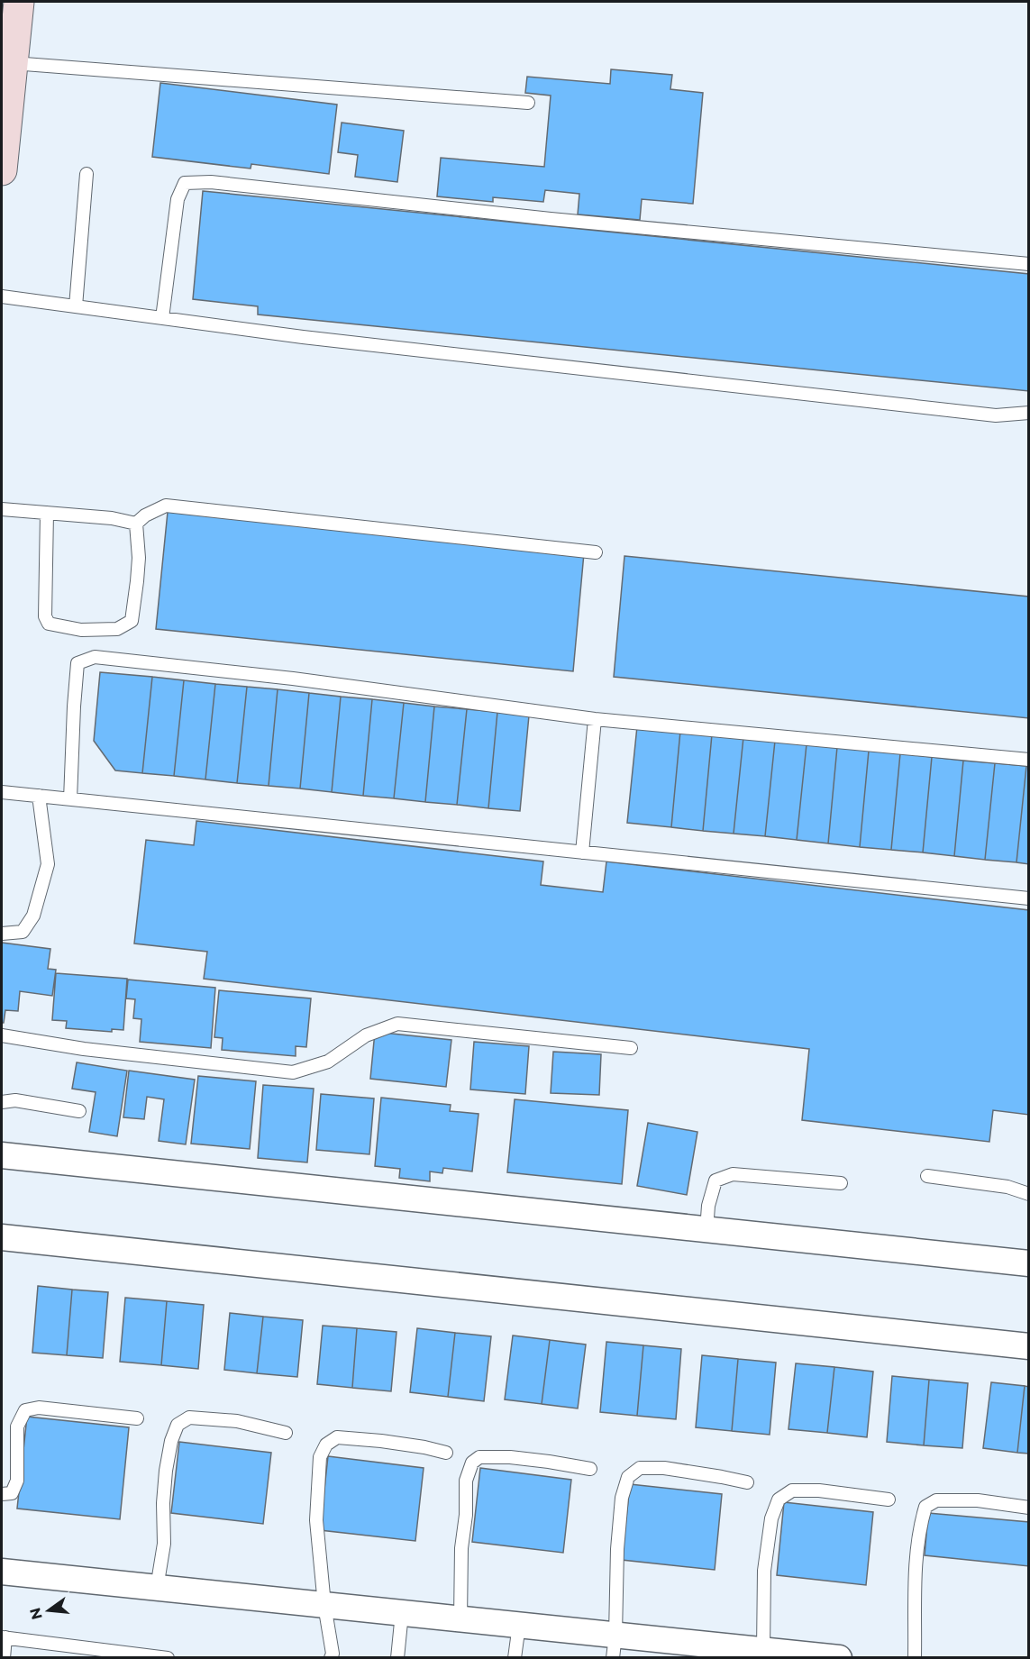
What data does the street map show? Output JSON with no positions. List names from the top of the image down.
{
  "north": "left"
}
